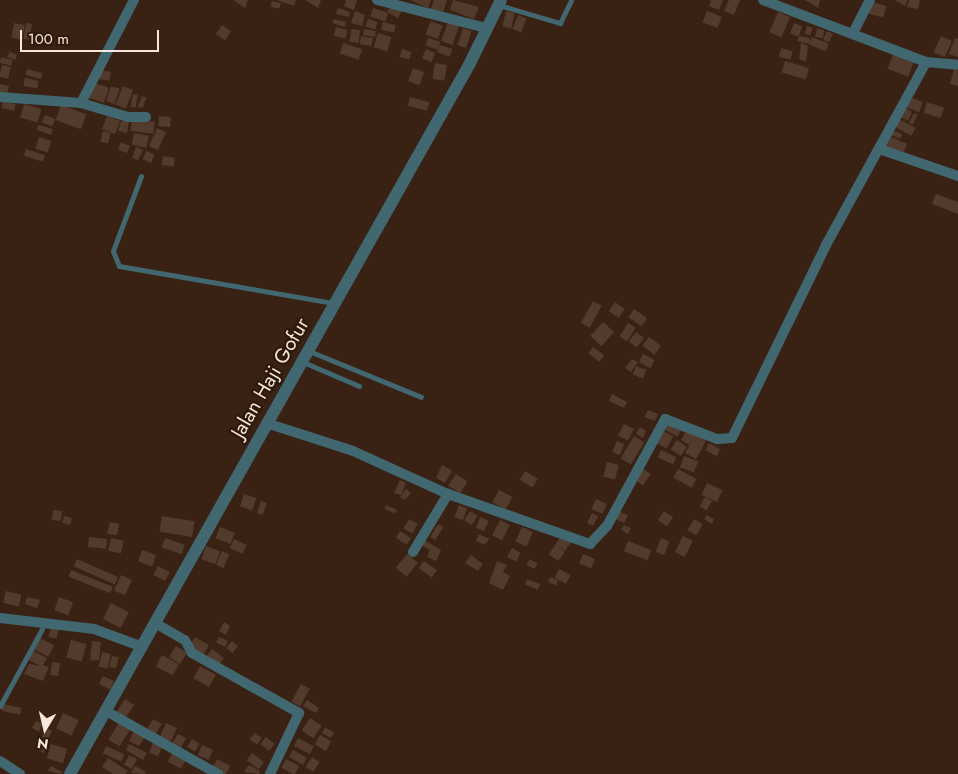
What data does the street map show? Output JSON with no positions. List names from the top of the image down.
{
  "streets": {
    "street": ["Jalan Haji Gofur"]
  },
  "scale_bar": "100 m",
  "north": "bottom"
}
